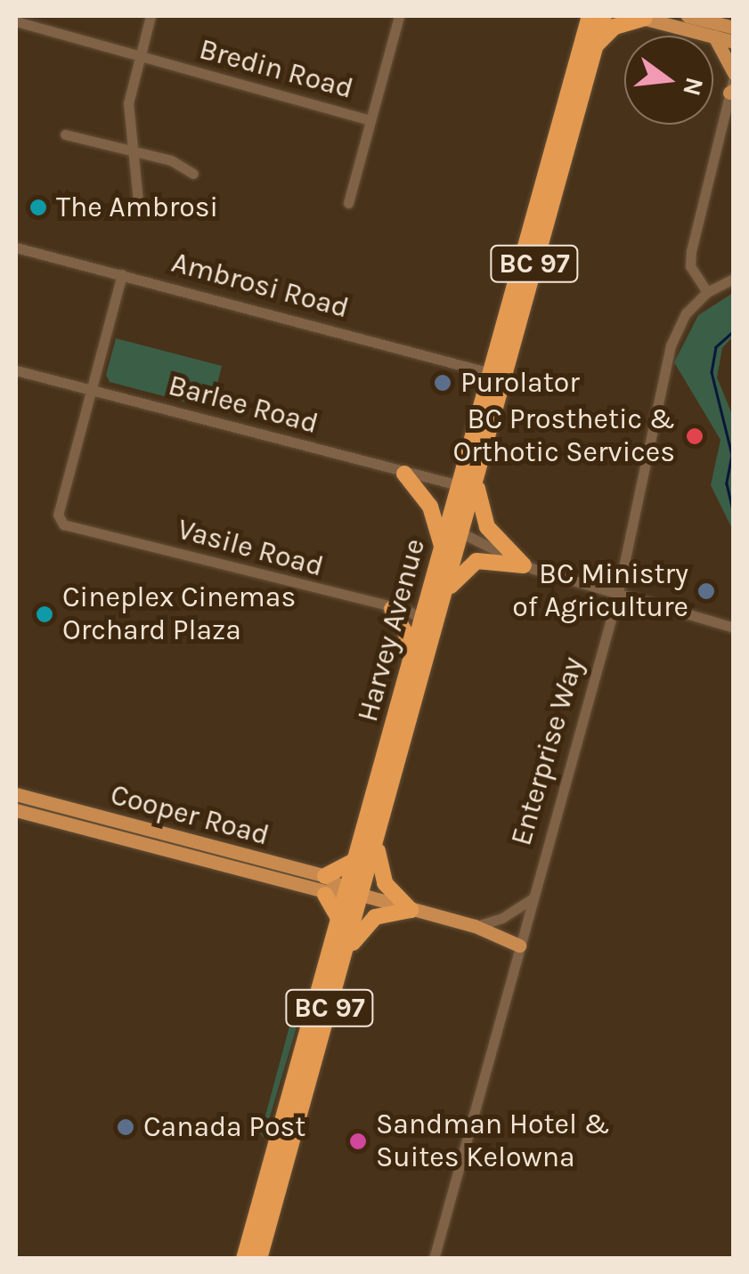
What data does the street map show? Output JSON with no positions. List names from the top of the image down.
{
  "streets": {
    "highway": ["BC 97", "Harvey Avenue"],
    "main road": ["Cooper Road"],
    "street": [
      "Bredin Road",
      "Ambrosi Road",
      "Barlee Road",
      "Vasile Road",
      "Enterprise Way"
    ]
  },
  "crossings": [
    ["Ambrosi Road", "Harvey Avenue"],
    ["Barlee Road", "Vasile Road"],
    ["Barlee Road", "Harvey Avenue"],
    ["Vasile Road", "Harvey Avenue"],
    ["Harvey Avenue", "Cooper Road"],
    ["Enterprise Way", "Cooper Road"]
  ],
  "places": [
    "The Ambrosi",
    "Purolator",
    "BC Prosthetic & Orthotic Services",
    "BC Ministry of Agriculture",
    "Cineplex Cinemas Orchard Plaza",
    "Canada Post",
    "Sandman Hotel & Suites Kelowna"
  ],
  "north": "right"
}
